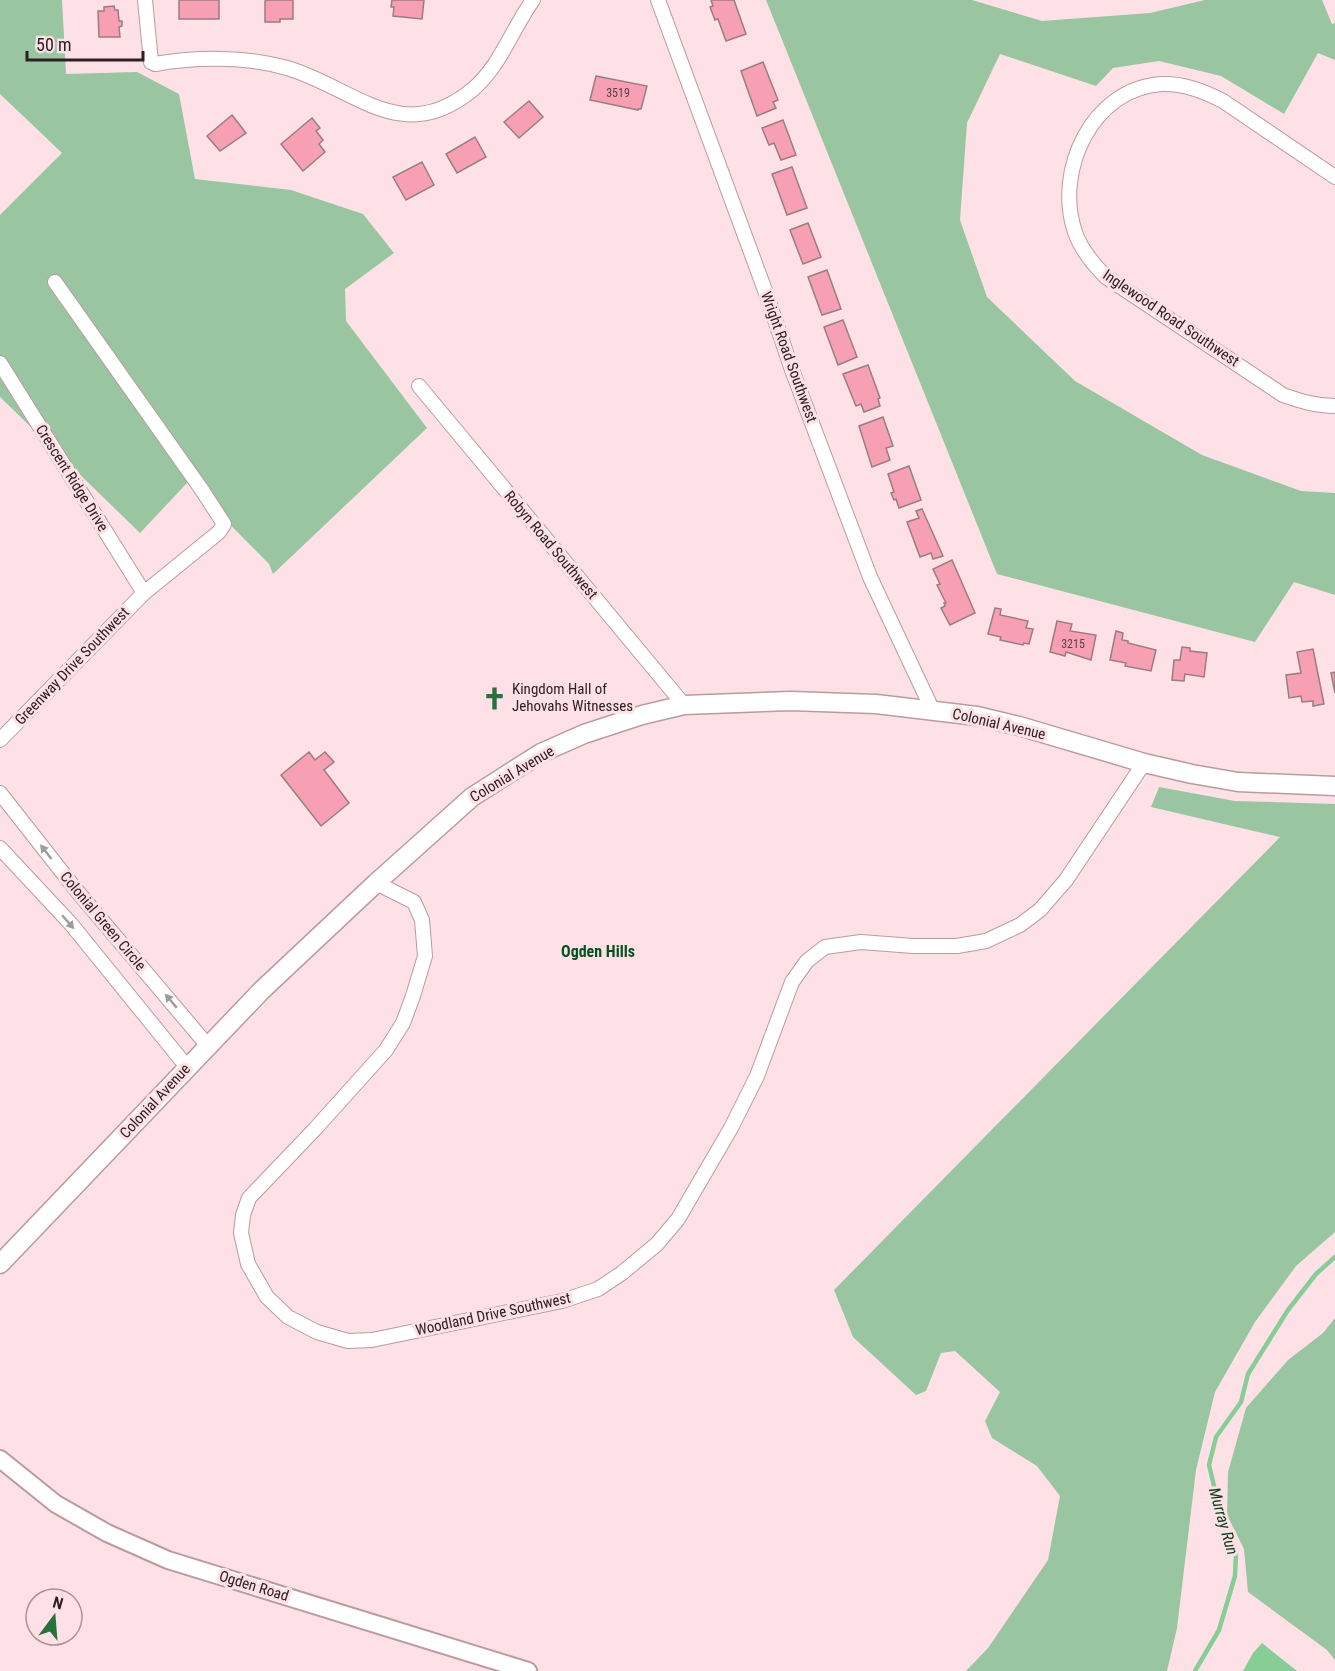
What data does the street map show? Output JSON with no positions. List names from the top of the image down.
{
  "streets": {
    "main road": ["Colonial Avenue"],
    "street": [
      "Inglewood Road Southwest",
      "Wright Road Southwest",
      "Crescent Ridge Drive",
      "Robyn Road Southwest",
      "Greenway Drive Southwest",
      "Colonial Green Circle",
      "Woodland Drive Southwest",
      "Ogden Road"
    ]
  },
  "crossings": [
    ["Wright Road Southwest", "Colonial Avenue"],
    ["Crescent Ridge Drive", "Greenway Drive Southwest"],
    ["Robyn Road Southwest", "Colonial Avenue"],
    ["Colonial Avenue", "Colonial Green Circle"],
    ["Colonial Avenue", "Woodland Drive Southwest"]
  ],
  "districts": ["Ogden Hills"],
  "water": ["Murray Run"],
  "places": {
    "church": ["Kingdom Hall of Jehovahs Witnesses"]
  },
  "house_numbers": ["3519", "3215"],
  "scale_bar": "50 m",
  "north": "top"
}
